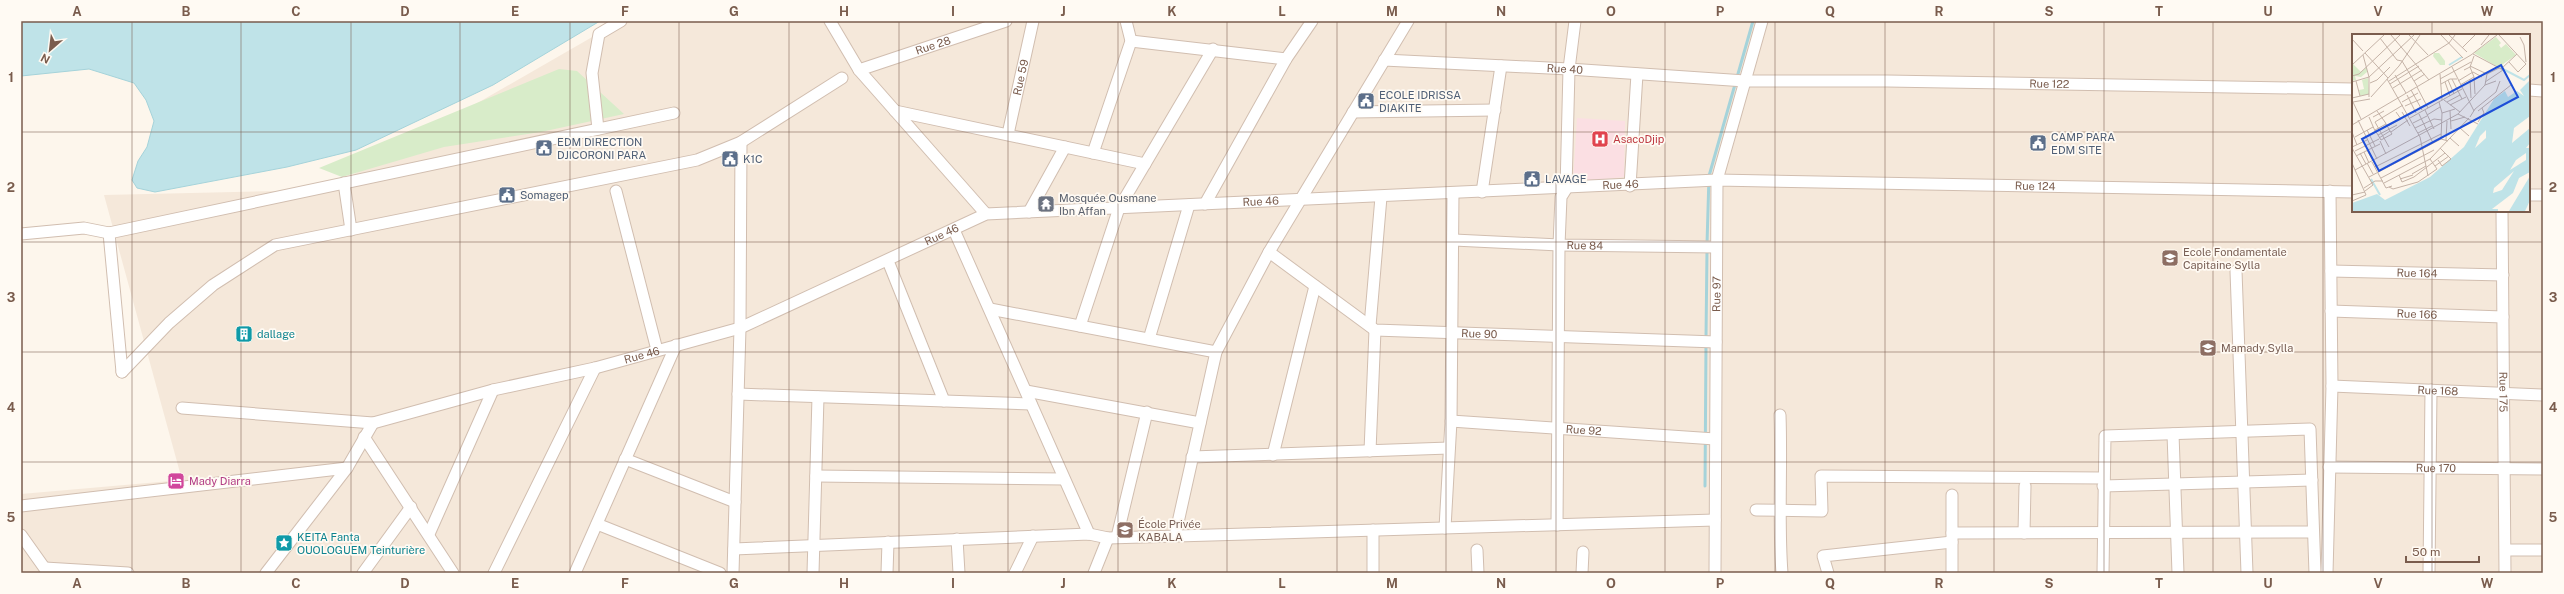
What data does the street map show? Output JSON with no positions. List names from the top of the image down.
{
  "streets": {
    "street": [
      "Rue 28",
      "Rue 40",
      "Rue 59",
      "Rue 122",
      "Rue 46",
      "Rue 124",
      "Rue 84",
      "Rue 164",
      "Rue 97",
      "Rue 166",
      "Rue 90",
      "Rue 168",
      "Rue 175",
      "Rue 92",
      "Rue 170"
    ]
  },
  "crossings": [
    ["Rue 40", "Rue 122"],
    ["Rue 40", "Rue 97"],
    ["Rue 122", "Rue 97"],
    ["Rue 46", "Rue 124"],
    ["Rue 46", "Rue 97"],
    ["Rue 124", "Rue 97"],
    ["Rue 84", "Rue 97"],
    ["Rue 164", "Rue 175"],
    ["Rue 97", "Rue 90"],
    ["Rue 97", "Rue 92"],
    ["Rue 166", "Rue 175"],
    ["Rue 168", "Rue 175"],
    ["Rue 175", "Rue 170"]
  ],
  "places": {
    "public building": [
      "ECOLE IDRISSA DIAKITE",
      "CAMP PARA EDM SITE",
      "EDM DIRECTION DJICORONI PARA",
      "K1C",
      "LAVAGE",
      "Somagep"
    ],
    "hospital": ["AsacoDjip"],
    "temple": ["Mosquée Ousmane Ibn Affan"],
    "school or university": ["Ecole Fondamentale Capitaine Sylla", "Mamady Sylla", "École Privée KABALA"],
    "building": ["dallage"],
    "hotel": ["Mady Diarra"],
    "place": ["KEITA Fanta OUOLOGUEM Teinturière"]
  },
  "scale_bar": "50 m",
  "north": "bottom left",
  "grid": {
    "columns": [
      "A",
      "B",
      "C",
      "D",
      "E",
      "F",
      "G",
      "H",
      "I",
      "J",
      "K",
      "L",
      "M",
      "N",
      "O",
      "P",
      "Q",
      "R",
      "S",
      "T",
      "U",
      "V",
      "W"
    ],
    "rows": [
      "1",
      "2",
      "3",
      "4",
      "5"
    ]
  }
}
